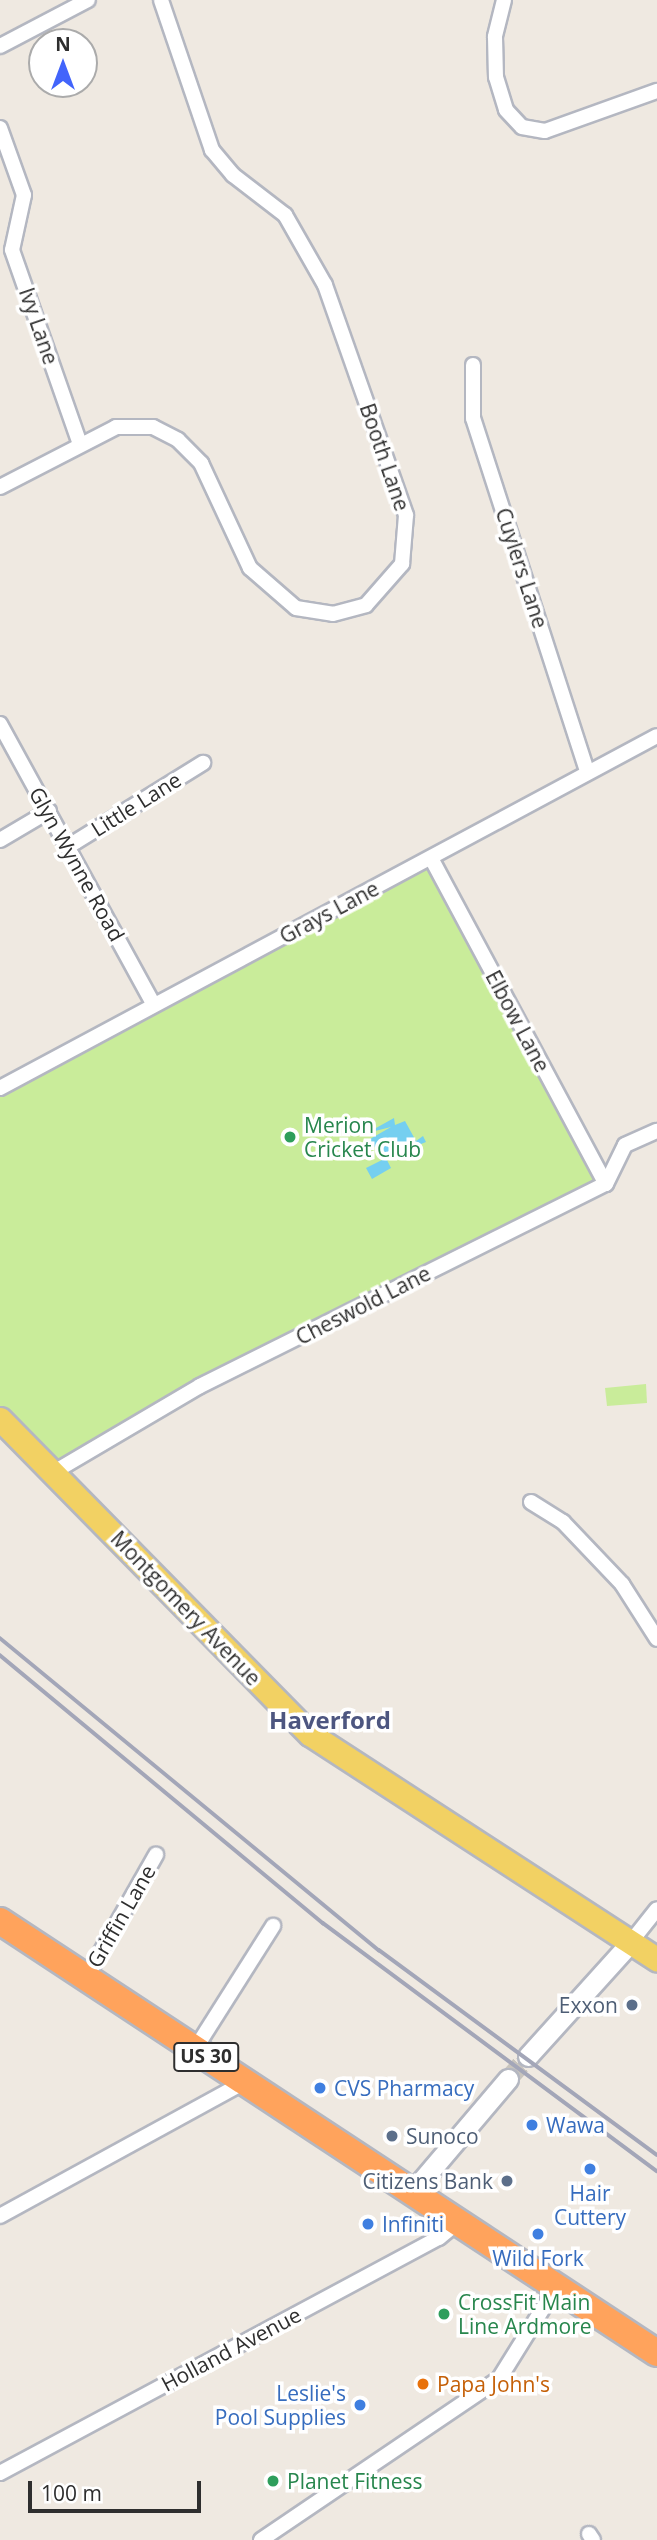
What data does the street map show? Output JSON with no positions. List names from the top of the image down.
{
  "streets": {
    "highway": ["US 30"],
    "main road": ["Montgomery Avenue"],
    "street": [
      "Ivy Lane",
      "Booth Lane",
      "Cuylers Lane",
      "Little Lane",
      "Glyn Wynne Road",
      "Grays Lane",
      "Elbow Lane",
      "Cheswold Lane",
      "Griffin Lane",
      "Holland Avenue"
    ]
  },
  "crossings": [
    ["Ivy Lane", "Booth Lane"],
    ["Cuylers Lane", "Grays Lane"],
    ["Little Lane", "Glyn Wynne Road"],
    ["Glyn Wynne Road", "Grays Lane"],
    ["Grays Lane", "Elbow Lane"],
    ["Elbow Lane", "Cheswold Lane"],
    ["Cheswold Lane", "Montgomery Avenue"],
    ["Griffin Lane", "US 30"],
    ["US 30", "Holland Avenue"]
  ],
  "districts": ["Haverford"],
  "places": [
    "Merion Cricket Club",
    "Exxon",
    "CVS Pharmacy",
    "Wawa",
    "Sunoco",
    "Hair Cuttery",
    "Citizens Bank",
    "Infiniti",
    "Wild Fork",
    "CrossFit Main Line Ardmore",
    "Papa John's",
    "Leslie's Pool Supplies",
    "Planet Fitness"
  ],
  "scale_bar": "100 m",
  "north": "top"
}
